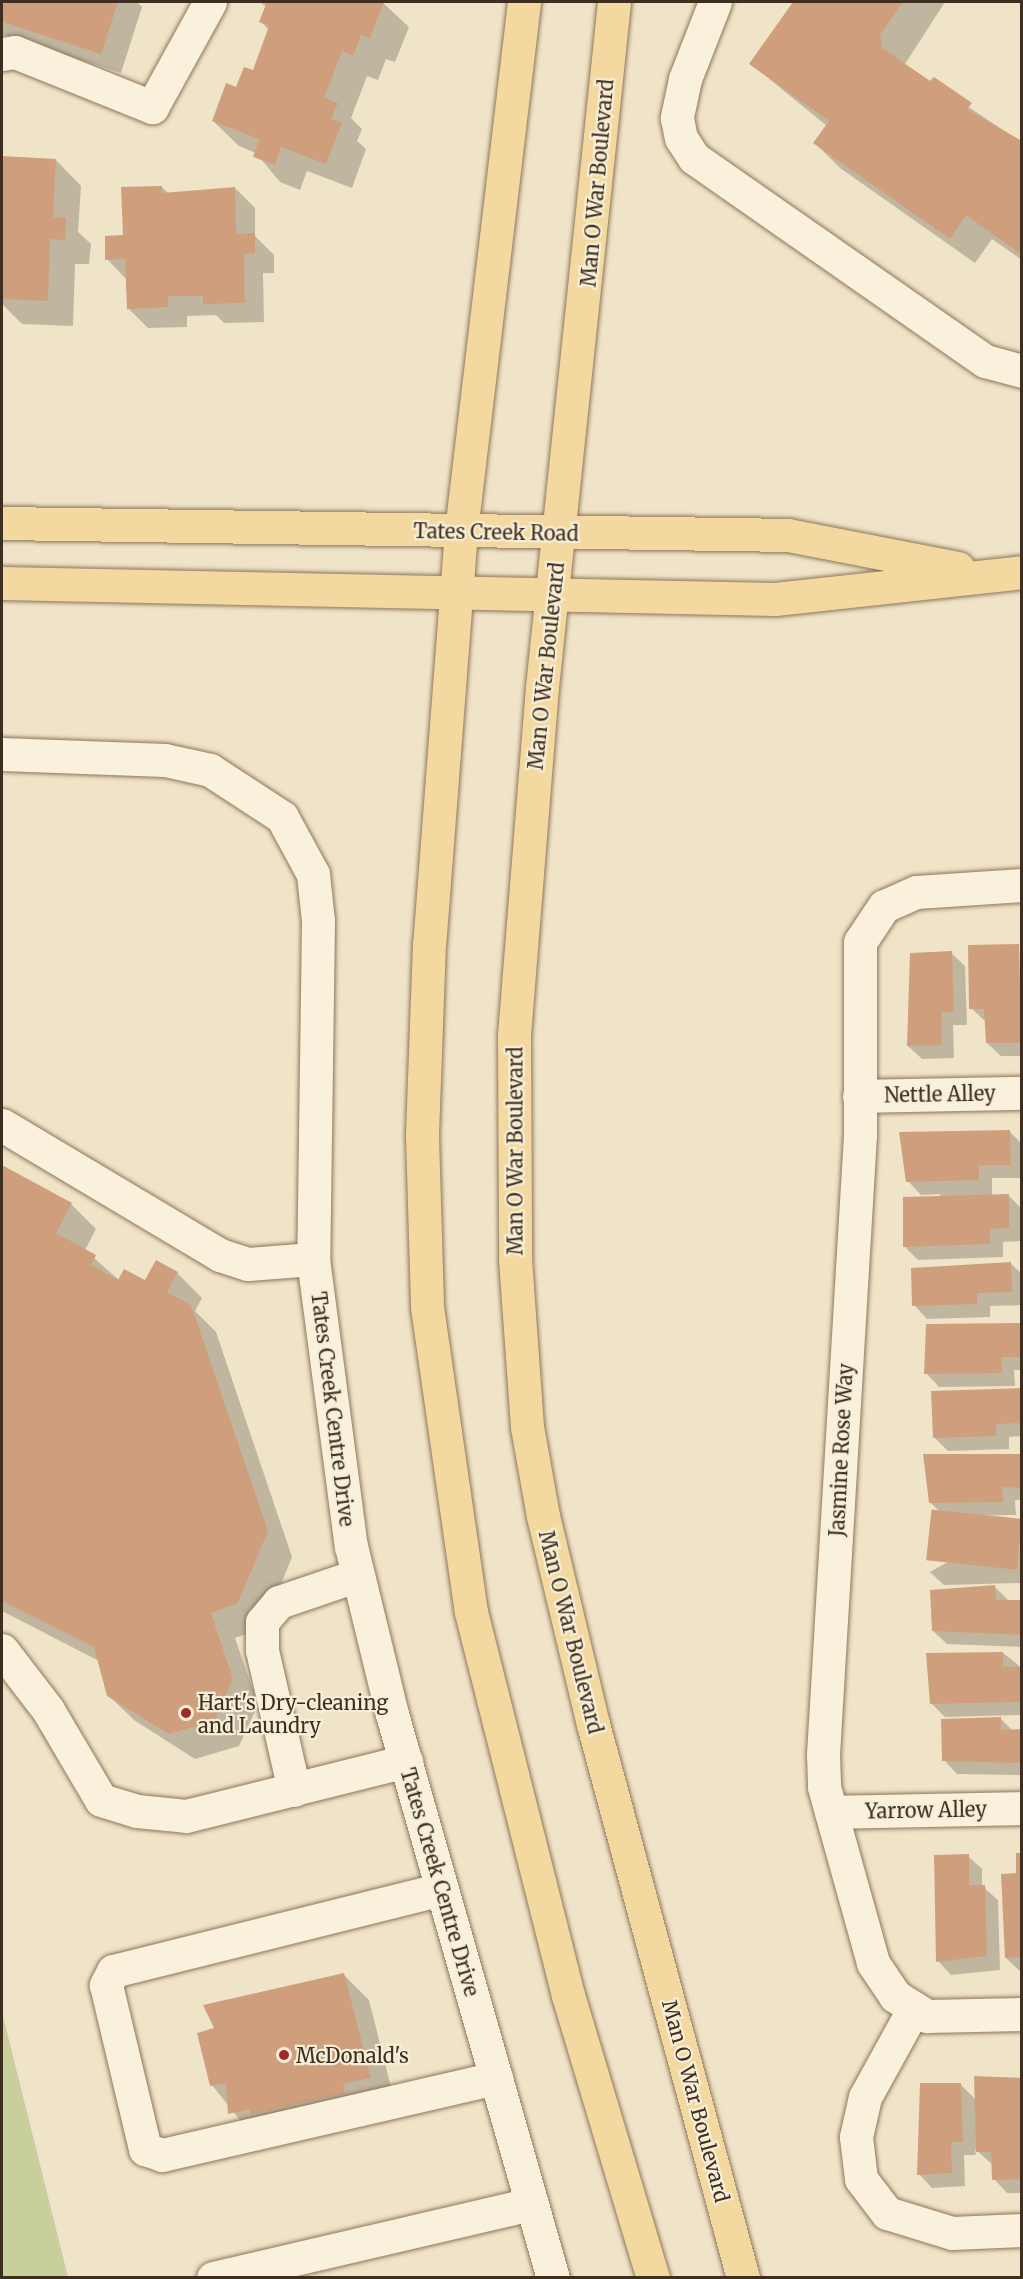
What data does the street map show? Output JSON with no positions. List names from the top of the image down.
{
  "streets": {
    "main road": ["Man O War Boulevard", "Tates Creek Road"],
    "street": [
      "Nettle Alley",
      "Tates Creek Centre Drive",
      "Jasmine Rose Way",
      "Yarrow Alley"
    ]
  },
  "crossings": [
    ["Man O War Boulevard", "Tates Creek Road"],
    ["Nettle Alley", "Jasmine Rose Way"],
    ["Jasmine Rose Way", "Yarrow Alley"]
  ],
  "places": ["Hart's Dry-cleaning and Laundry", "McDonald's"]
}
